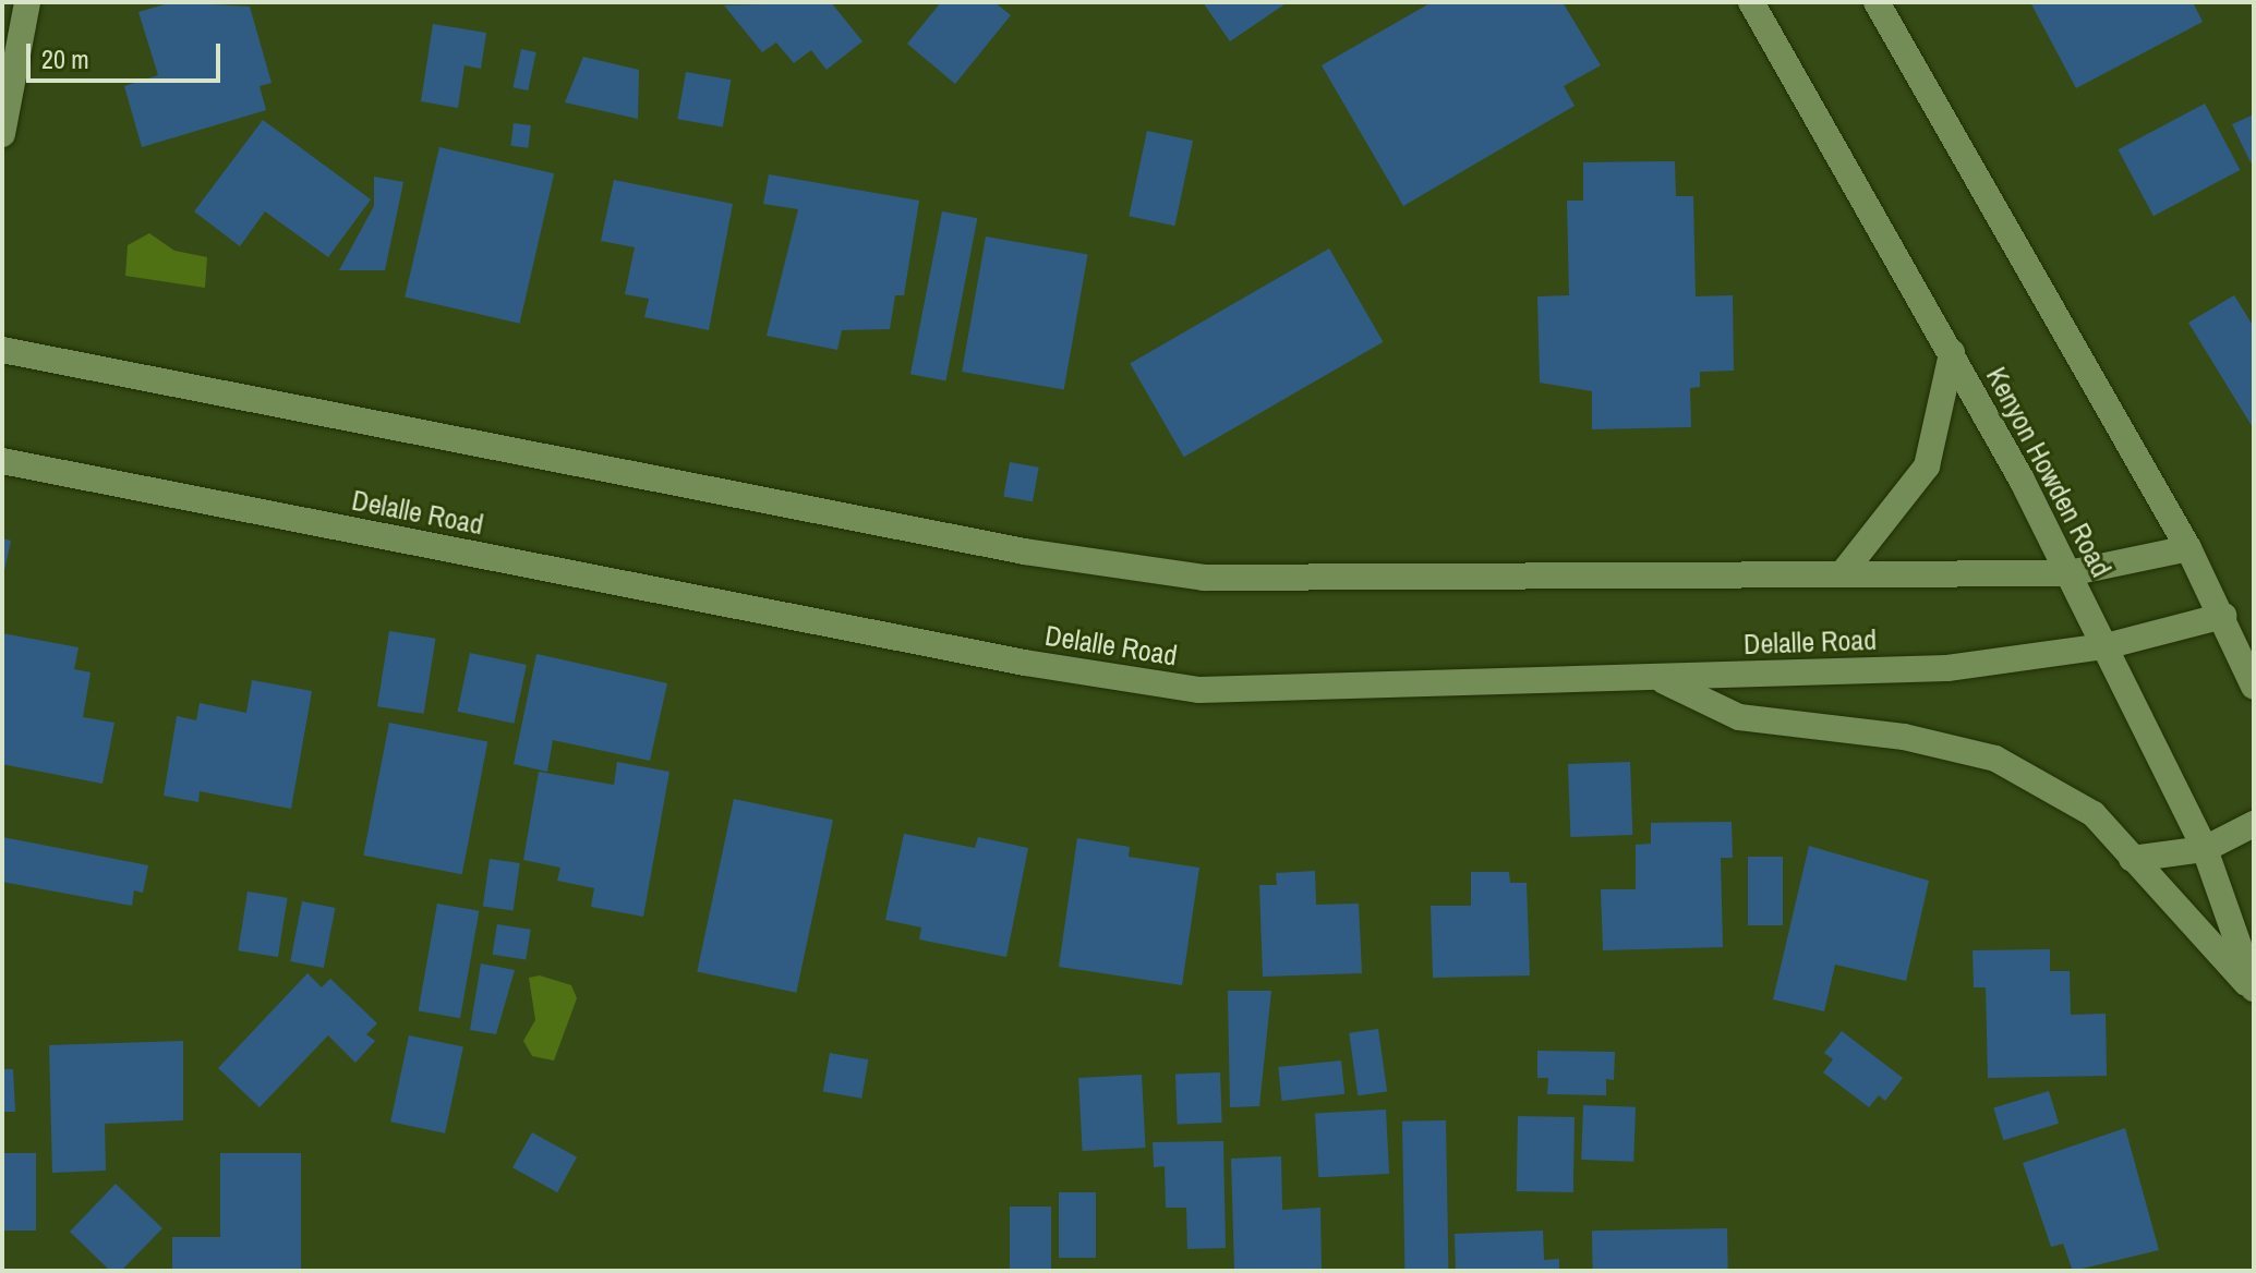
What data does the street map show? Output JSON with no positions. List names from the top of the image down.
{
  "streets": {
    "street": ["Kenyon Howden Road", "Delalle Road"]
  },
  "crossings": [
    ["Kenyon Howden Road", "Delalle Road"]
  ],
  "scale_bar": "20 m"
}
